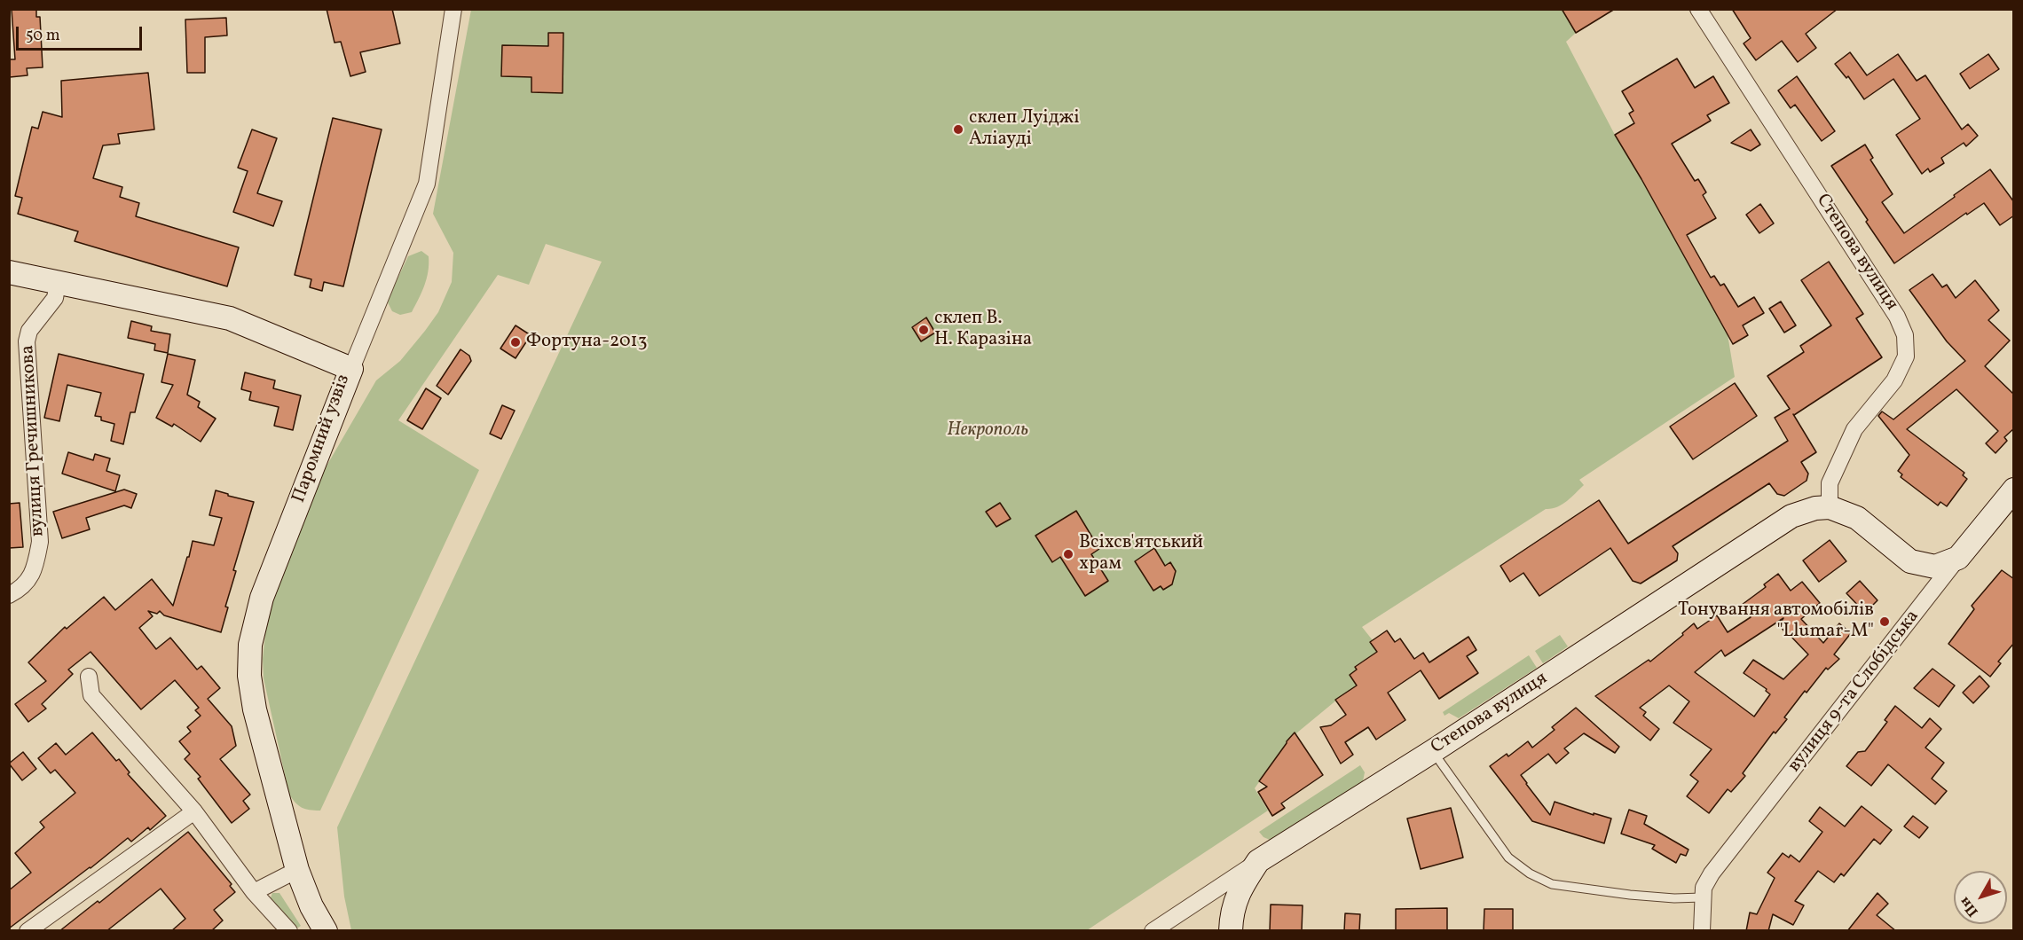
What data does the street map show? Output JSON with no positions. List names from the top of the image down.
{
  "streets": {
    "street": [
      "Степова вулиця",
      "Паромний узвіз",
      "вулиця Гречишникова",
      "вулиця 9-та Слобідська"
    ]
  },
  "crossings": [
    ["Паромний узвіз", "вулиця Гречишникова"]
  ],
  "parks": ["Некрополь"],
  "places": [
    "склеп Луіджі Аліауді",
    "склеп В. Н. Каразіна",
    "Фортуна-2013",
    "Всіхсв'ятський храм",
    "Тонування автомобілів \"Llumar-M\""
  ],
  "scale_bar": "50 m",
  "north": "bottom left"
}
